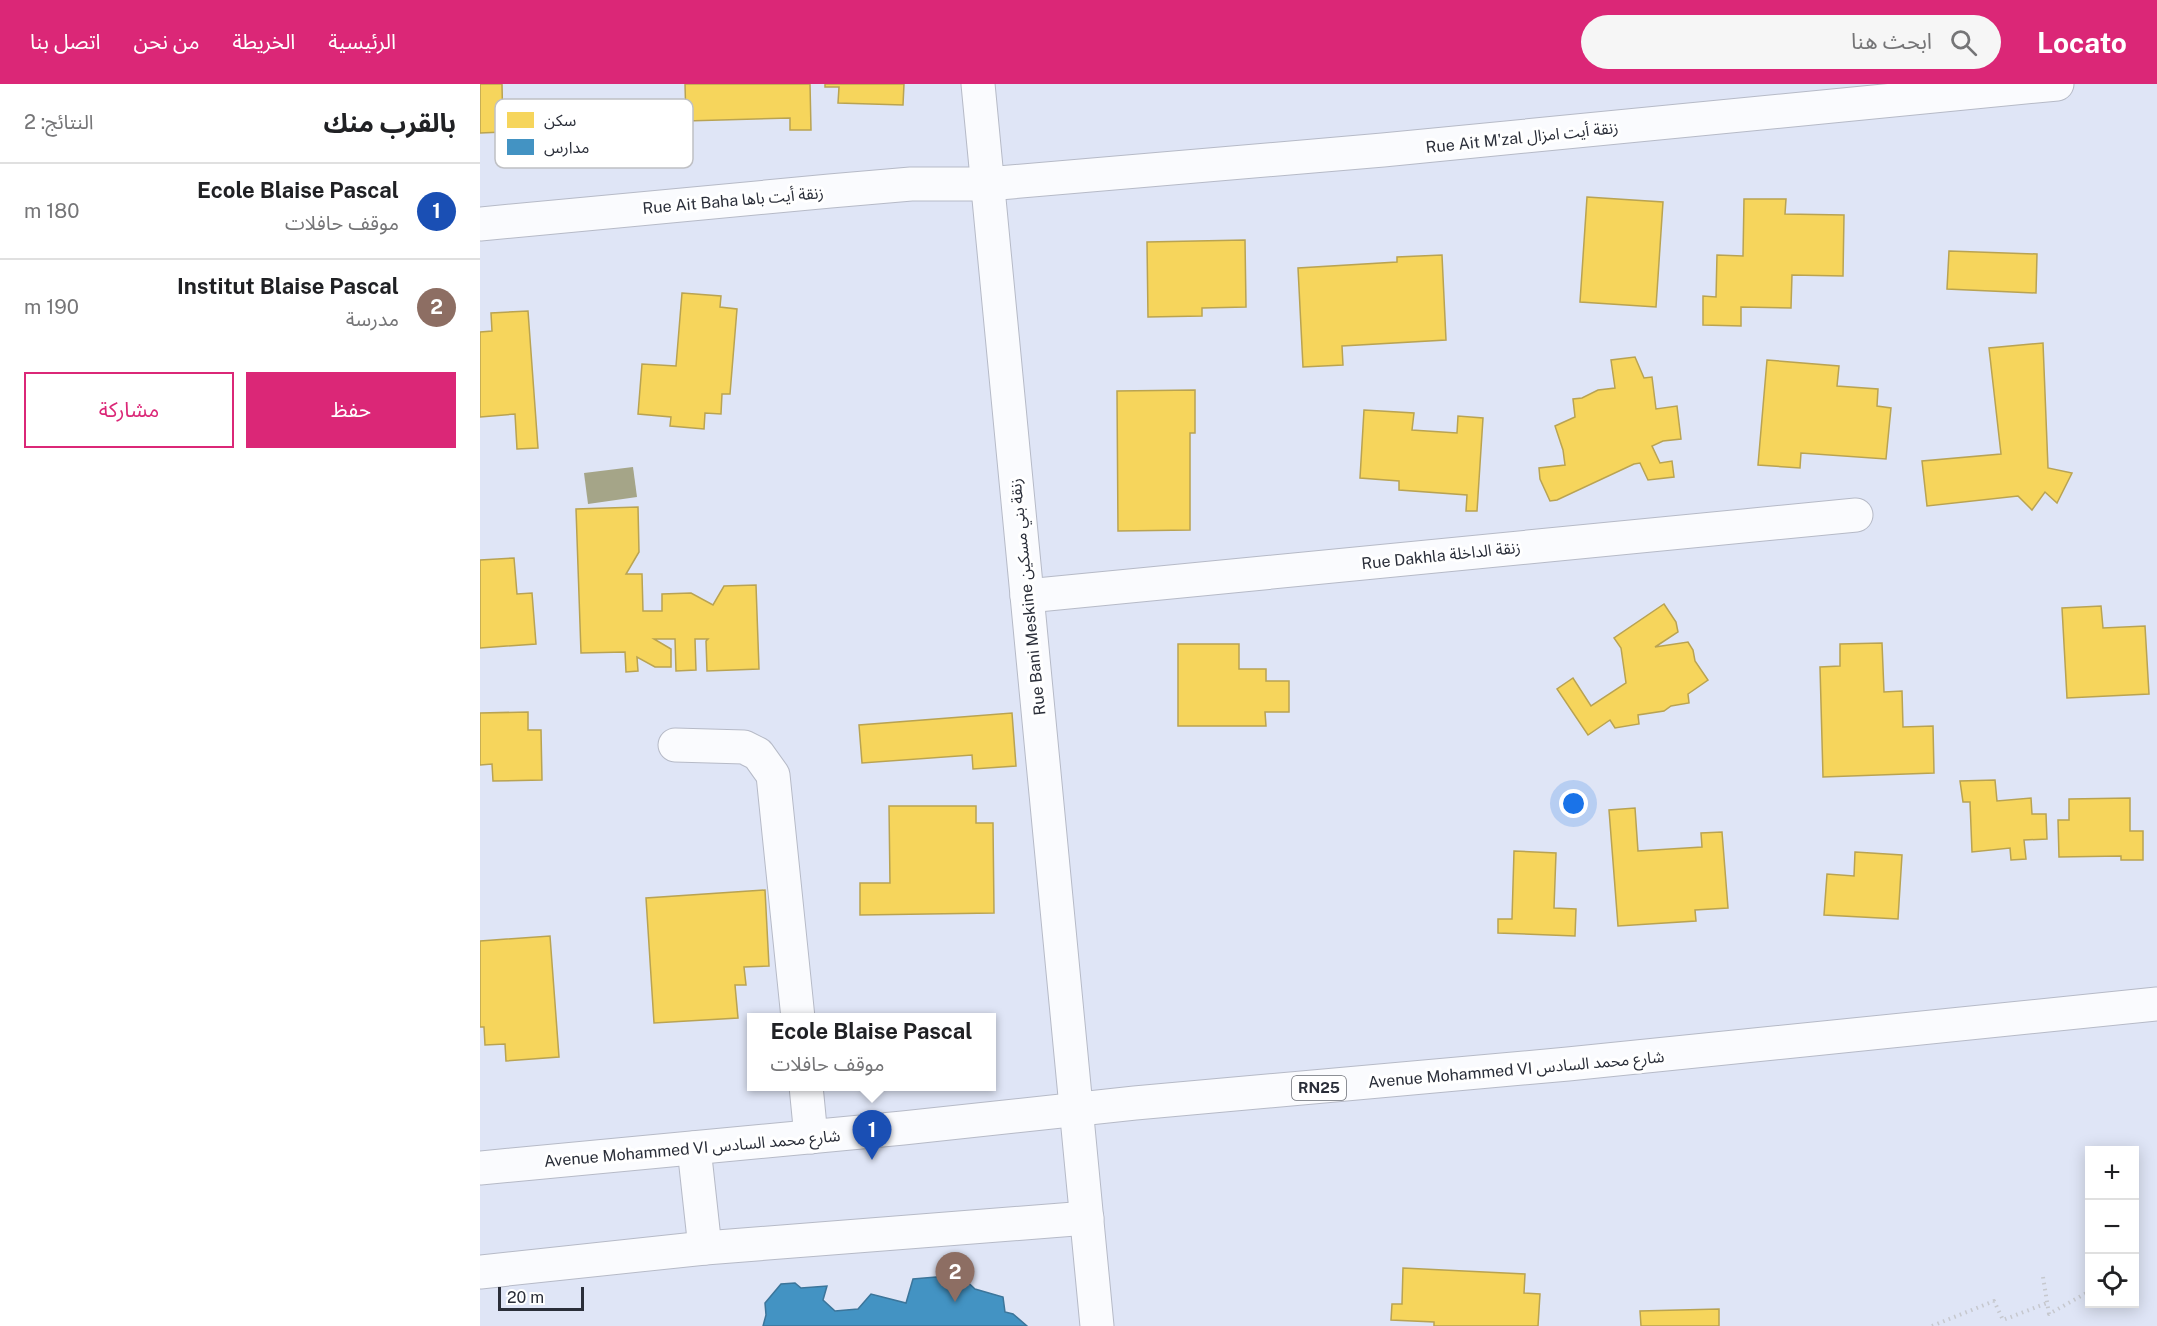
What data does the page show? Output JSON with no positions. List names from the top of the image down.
{
  "streets": {
    "street": [
      "Rue Ait M'zal زنقة أيت امزال",
      "Rue Ait Baha زنقة أيت باها",
      "Rue Dakhla زنقة الداخلة",
      "Rue Bani Meskine زنقة بني مسكين",
      "Avenue Mohammed VI شارع محمد السادس",
      "RN25"
    ]
  },
  "crossings": [
    ["Rue Ait M'zal زنقة أيت امزال", "Rue Ait Baha زنقة أيت باها"],
    ["Rue Ait M'zal زنقة أيت امزال", "Rue Bani Meskine زنقة بني مسكين"],
    ["Rue Ait Baha زنقة أيت باها", "Rue Bani Meskine زنقة بني مسكين"],
    ["Rue Dakhla زنقة الداخلة", "Rue Bani Meskine زنقة بني مسكين"],
    ["Rue Bani Meskine زنقة بني مسكين", "Avenue Mohammed VI شارع محمد السادس"]
  ],
  "legend": ["سكن", "مدارس"],
  "scale_bar": "20 m",
  "page": {
    "header": "Locato",
    "search": "ابحث هنا",
    "nav": [
      "الرئيسية",
      "الخريطة",
      "من نحن",
      "اتصل بنا"
    ],
    "heading": ["بالقرب منك", "النتائج: 2"],
    "list": [
      {
        "mark": "1",
        "name": "Ecole Blaise Pascal",
        "note": "موقف حافلات",
        "value": "180 m"
      },
      {
        "mark": "2",
        "name": "Institut Blaise Pascal",
        "note": "مدرسة",
        "value": "190 m"
      }
    ],
    "buttons": ["حفظ", "مشاركة"],
    "popup": ["Ecole Blaise Pascal", "موقف حافلات"],
    "pins": ["1", "2"],
    "map_buttons": ["+", "−"],
    "scale": "20 m"
  }
}
